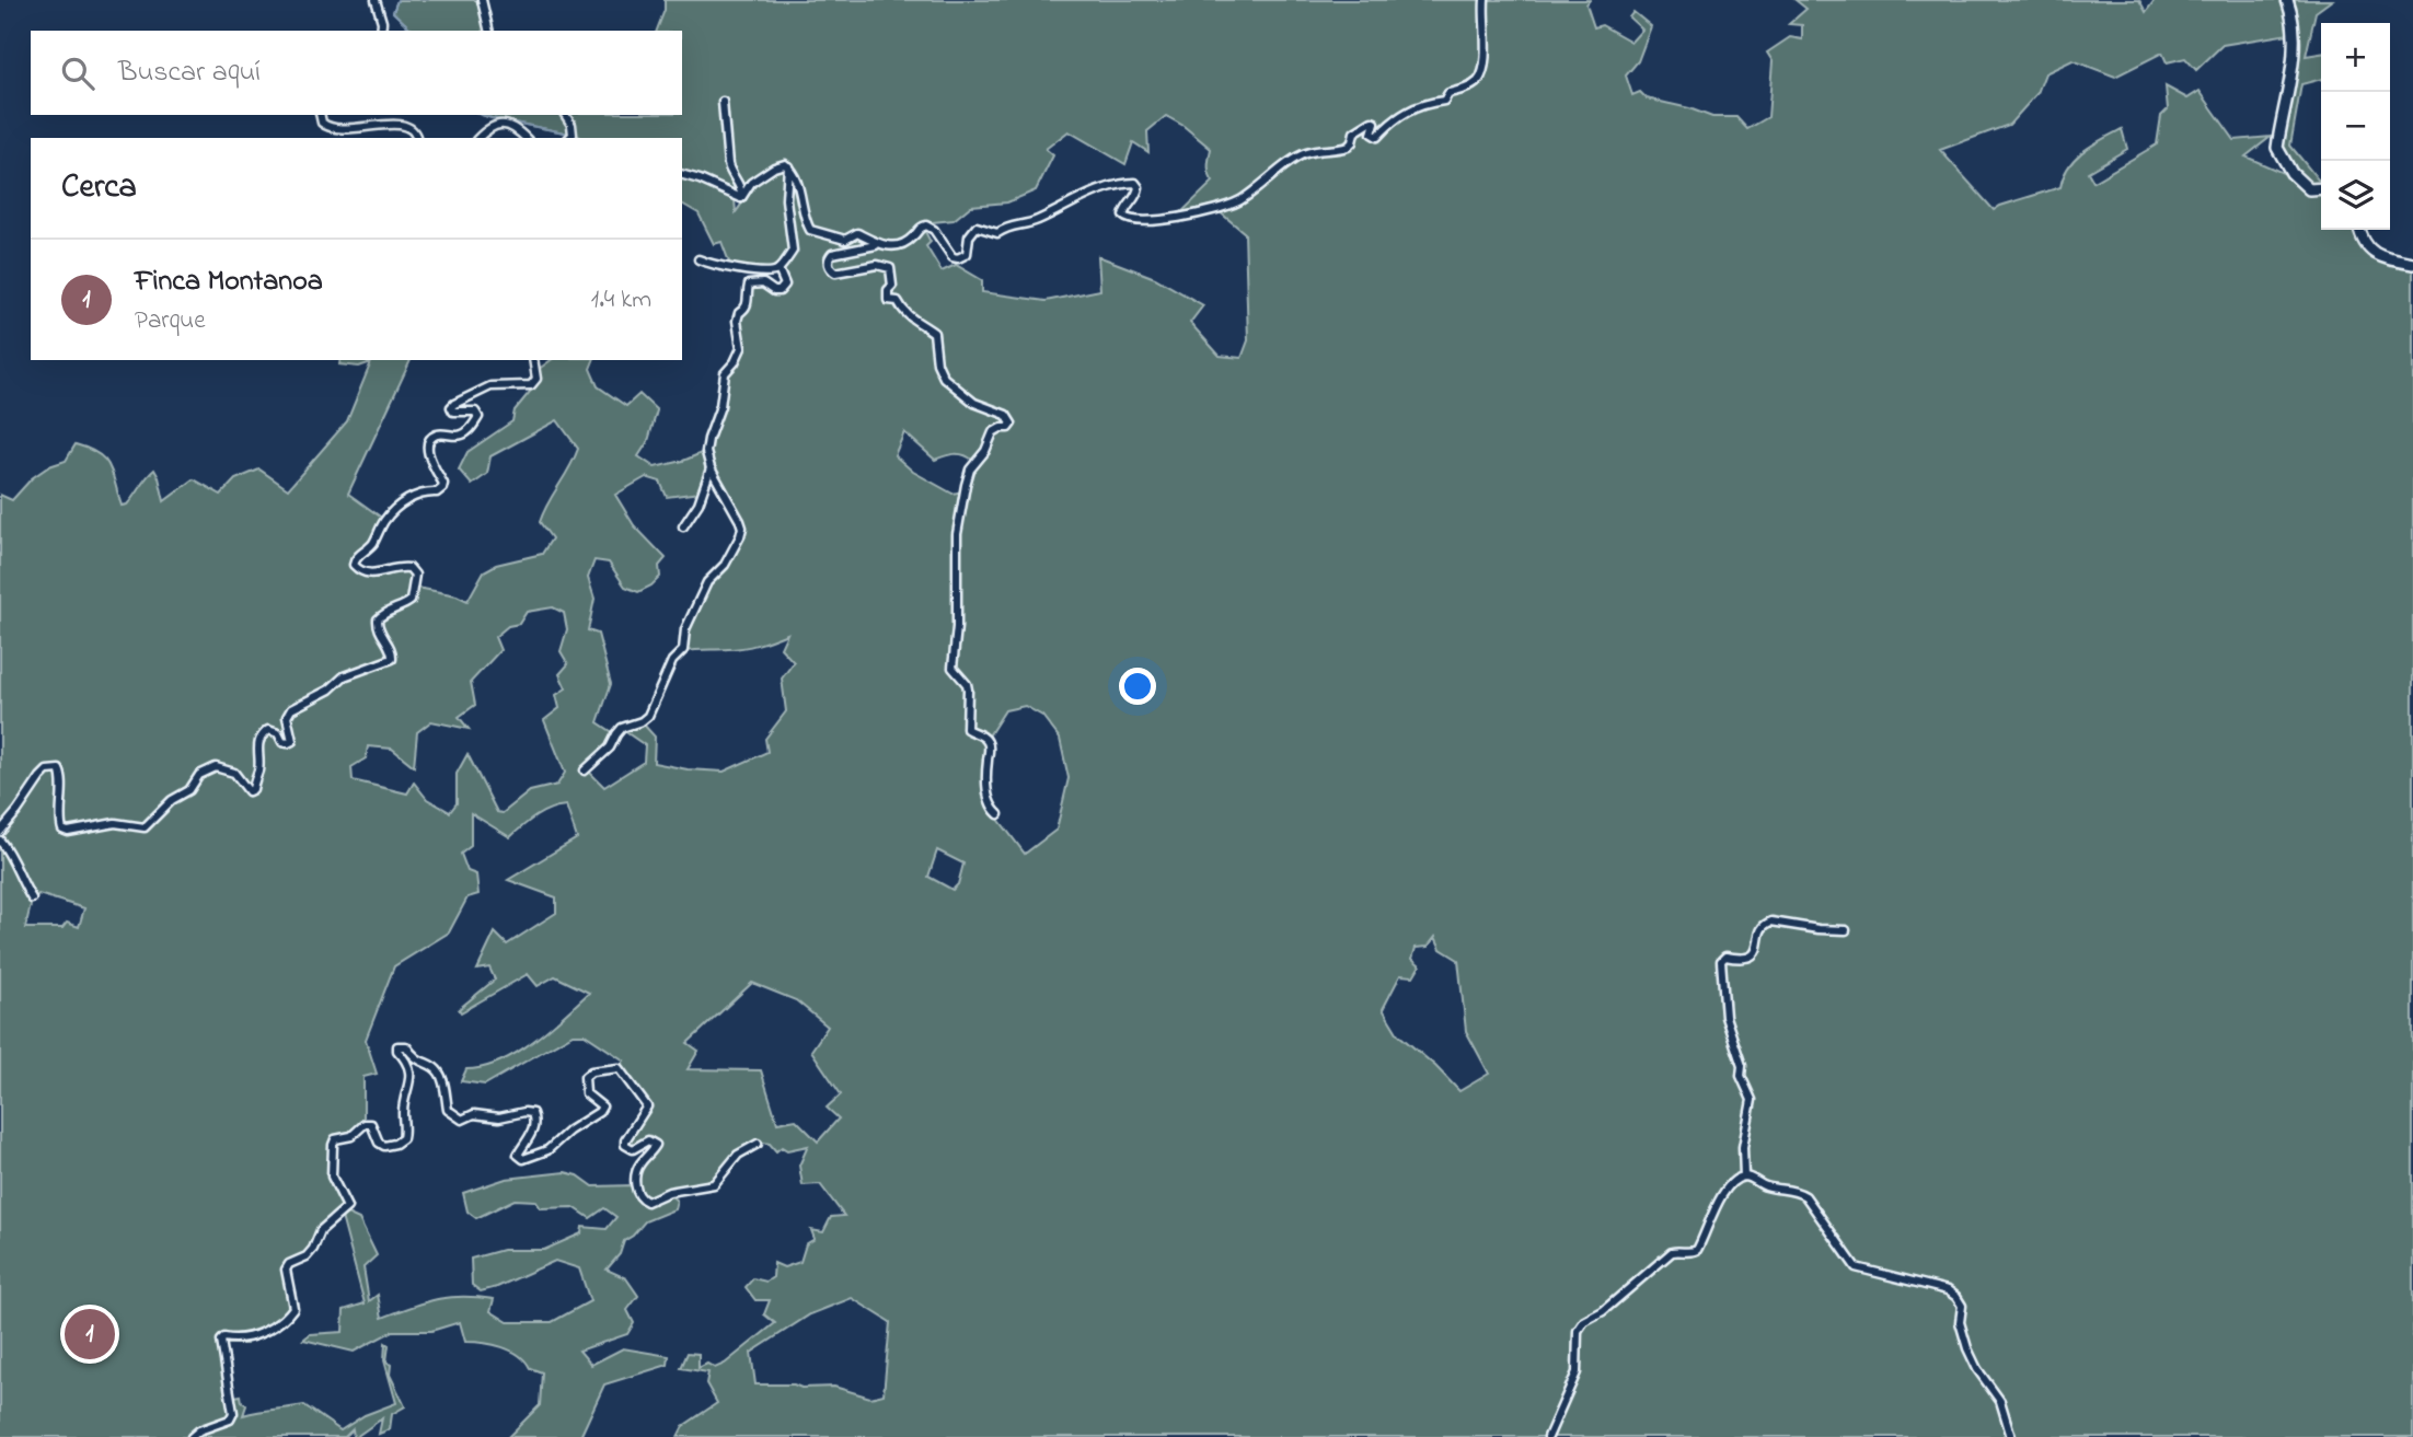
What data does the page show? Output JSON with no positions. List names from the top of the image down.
{
  "page": {
    "map_buttons": ["+", "−"],
    "search": "Buscar aquí",
    "heading": "Cerca",
    "list": [
      {
        "mark": "1",
        "name": "Finca Montanoa",
        "note": "Parque",
        "value": "1.4 km"
      }
    ],
    "pins": "1"
  }
}
